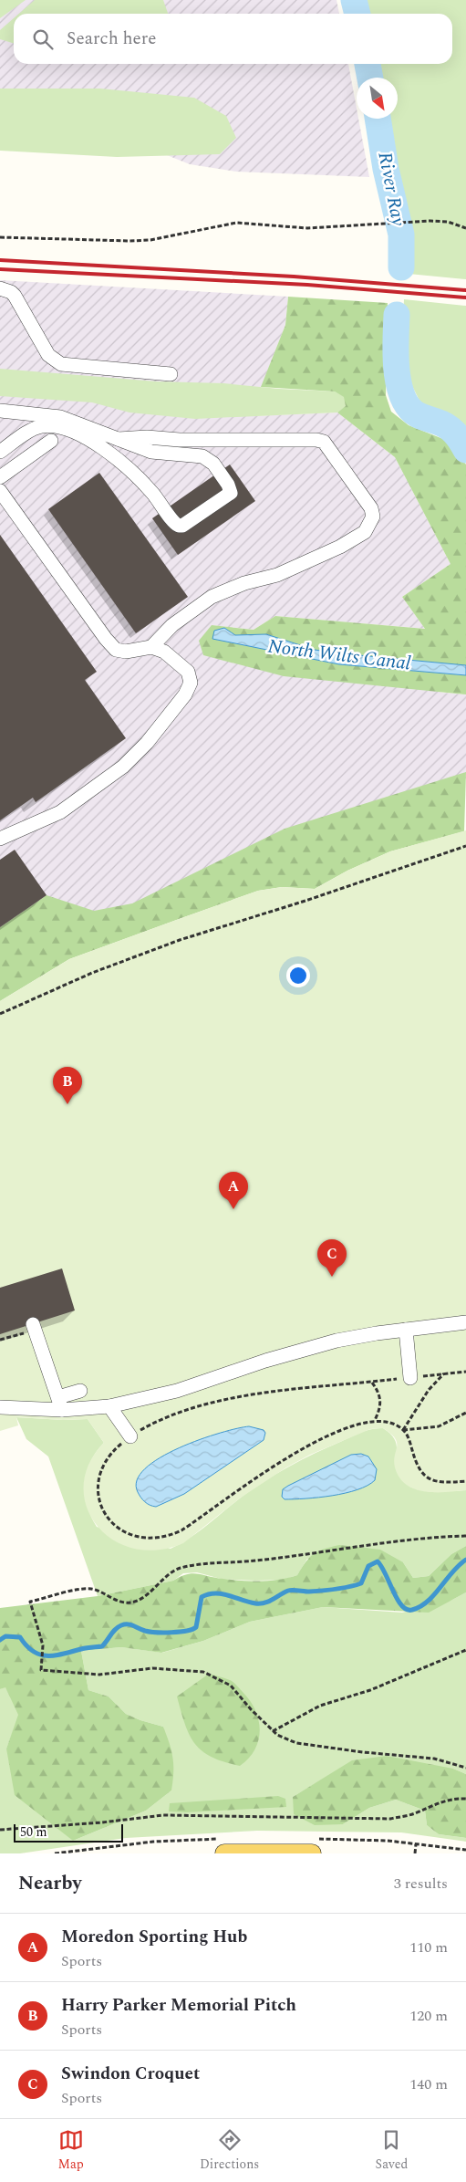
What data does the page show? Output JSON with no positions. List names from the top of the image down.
{
  "water": ["River Ray", "North Wilts Canal"],
  "scale_bar": "50 m",
  "north": "bottom right",
  "page": {
    "search": "Search here",
    "pins": ["B", "A", "C"],
    "scale": "50 m",
    "heading": ["Nearby", "3 results"],
    "list": [
      {
        "mark": "A",
        "name": "Moredon Sporting Hub",
        "note": "Sports",
        "value": "110 m"
      },
      {
        "mark": "B",
        "name": "Harry Parker Memorial Pitch",
        "note": "Sports",
        "value": "120 m"
      },
      {
        "mark": "C",
        "name": "Swindon Croquet",
        "note": "Sports",
        "value": "140 m"
      }
    ],
    "nav": ["Map", "Directions", "Saved"]
  }
}
